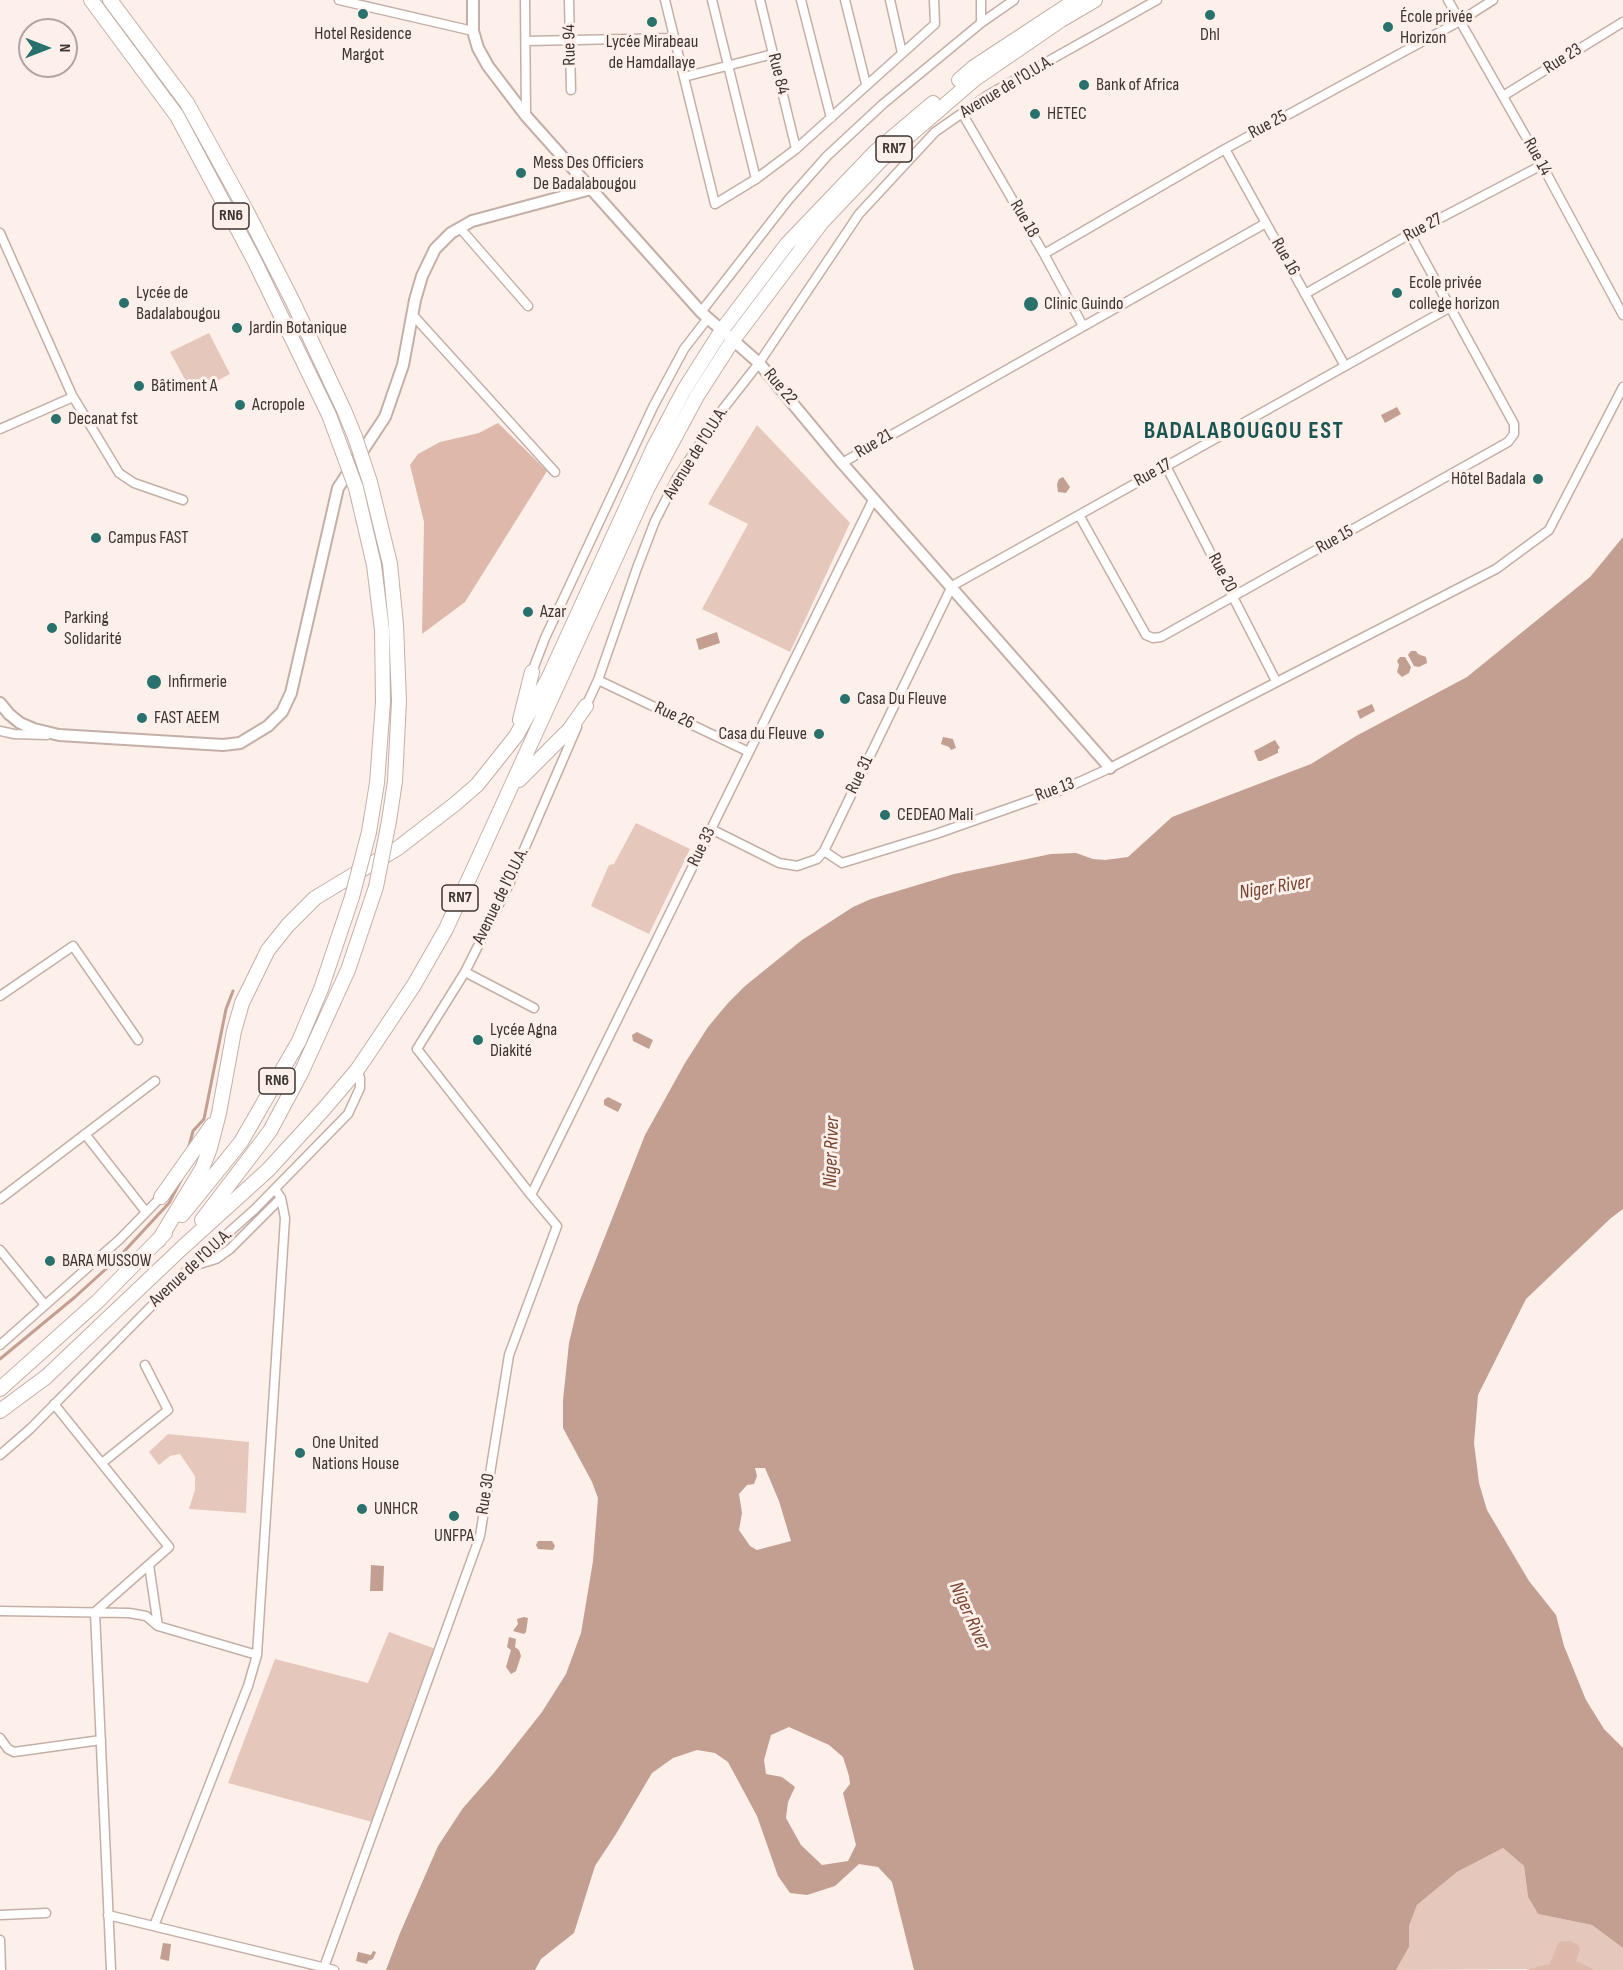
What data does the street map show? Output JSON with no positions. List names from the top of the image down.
{
  "streets": {
    "main road": ["Avenue de l'O.U.A.", "RN7", "RN6"],
    "street": [
      "Rue 94",
      "Rue 23",
      "Rue 84",
      "Rue 25",
      "Rue 14",
      "Rue 18",
      "Rue 27",
      "Rue 16",
      "Rue 22",
      "Rue 21",
      "Rue 17",
      "Rue 15",
      "Rue 20",
      "Rue 26",
      "Rue 31",
      "Rue 13",
      "Rue 33",
      "Rue 30"
    ]
  },
  "crossings": [
    ["Rue 23", "Rue 14"],
    ["Avenue de l'O.U.A.", "RN7"],
    ["Avenue de l'O.U.A.", "RN6"],
    ["Avenue de l'O.U.A.", "Rue 18"],
    ["Avenue de l'O.U.A.", "Rue 22"],
    ["Avenue de l'O.U.A.", "Rue 26"],
    ["Avenue de l'O.U.A.", "Rue 30"],
    ["Rue 25", "Rue 14"],
    ["Rue 25", "Rue 18"],
    ["Rue 25", "Rue 16"],
    ["RN7", "RN6"],
    ["RN7", "Rue 22"],
    ["Rue 14", "Rue 27"],
    ["Rue 18", "Rue 21"],
    ["Rue 27", "Rue 16"],
    ["Rue 16", "Rue 21"],
    ["Rue 16", "Rue 17"],
    ["Rue 22", "Rue 21"],
    ["Rue 22", "Rue 17"],
    ["Rue 22", "Rue 31"],
    ["Rue 22", "Rue 13"],
    ["Rue 22", "Rue 33"],
    ["Rue 17", "Rue 15"],
    ["Rue 17", "Rue 20"],
    ["Rue 17", "Rue 31"],
    ["Rue 15", "Rue 20"],
    ["Rue 20", "Rue 13"],
    ["Rue 26", "Rue 33"],
    ["Rue 31", "Rue 13"],
    ["Rue 33", "Rue 30"]
  ],
  "districts": ["BADALABOUGOU EST"],
  "water": ["Niger River"],
  "places": [
    "Hotel Residence Margot",
    "Dhl",
    "Lycée Mirabeau de Hamdallaye",
    "École privée Horizon",
    "Bank of Africa",
    "HETEC",
    "Mess Des Officiers De Badalabougou",
    "Ecole privée college horizon",
    "Lycée de Badalabougou",
    "Clinic Guindo",
    "Jardin Botanique",
    "Bâtiment A",
    "Acropole",
    "Decanat fst",
    "Hôtel Badala",
    "Campus FAST",
    "Azar",
    "Parking Solidarité",
    "Infirmerie",
    "Casa Du Fleuve",
    "FAST AEEM",
    "Casa du Fleuve",
    "CEDEAO Mali",
    "Lycée Agna Diakité",
    "BARA MUSSOW",
    "One United Nations House",
    "UNHCR",
    "UNFPA"
  ],
  "north": "right"
}
